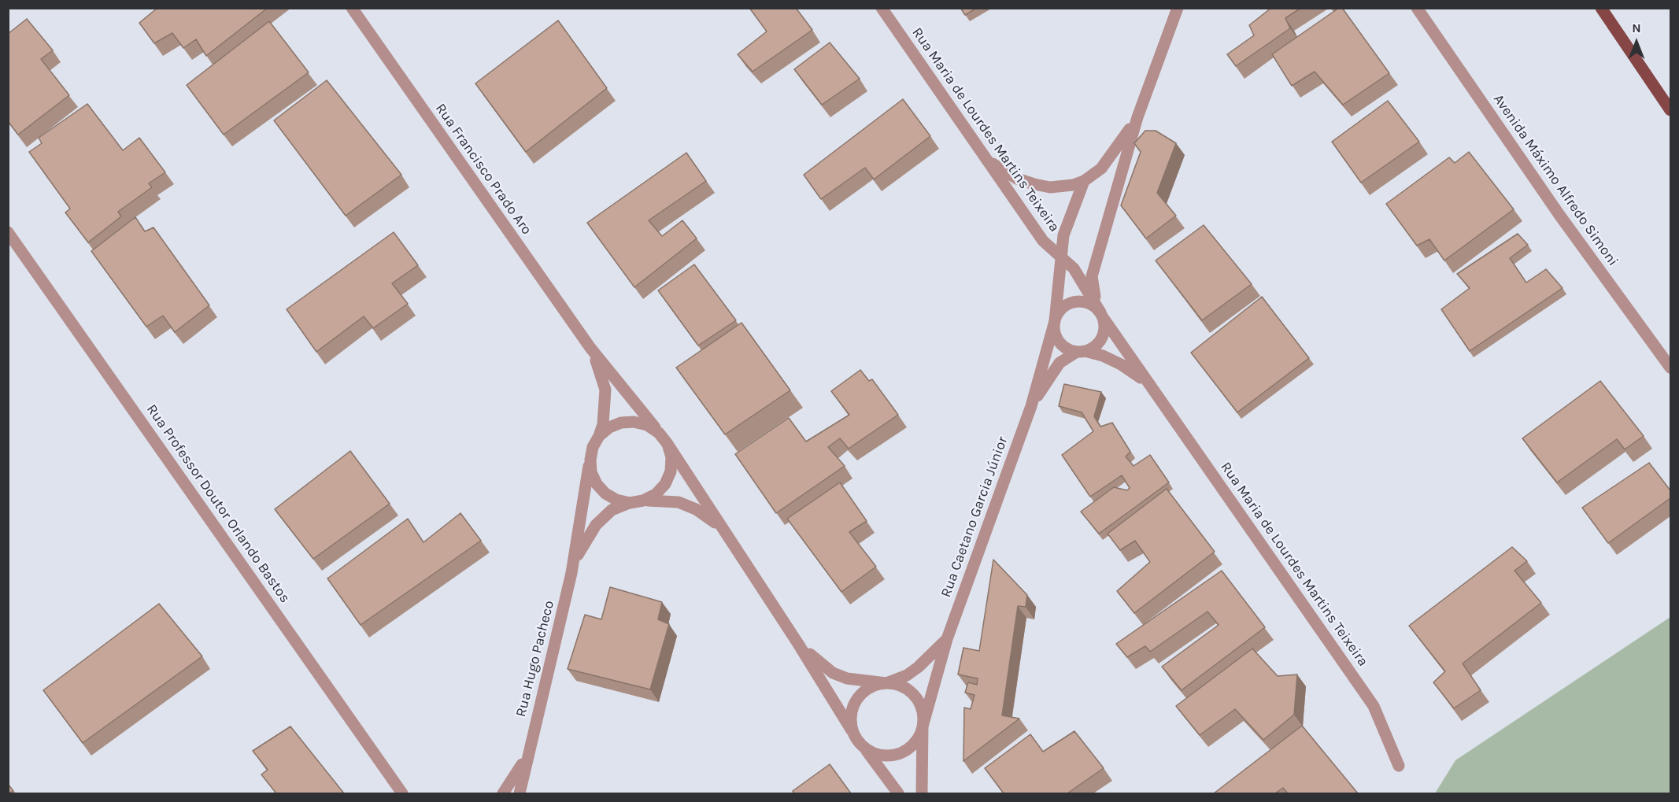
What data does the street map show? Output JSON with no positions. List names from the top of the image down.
{
  "streets": {
    "street": [
      "Rua Maria de Lourdes Martins Teixeira",
      "Rua Francisco Prado Aro",
      "Avenida Máximo Alfredo Simoni",
      "Rua Professor Doutor Orlando Bastos",
      "Rua Caetano Garcia Júnior",
      "Rua Hugo Pacheco"
    ]
  },
  "crossings": [
    ["Rua Maria de Lourdes Martins Teixeira", "Rua Caetano Garcia Júnior"],
    ["Rua Francisco Prado Aro", "Rua Hugo Pacheco"]
  ],
  "north": "top"
}
